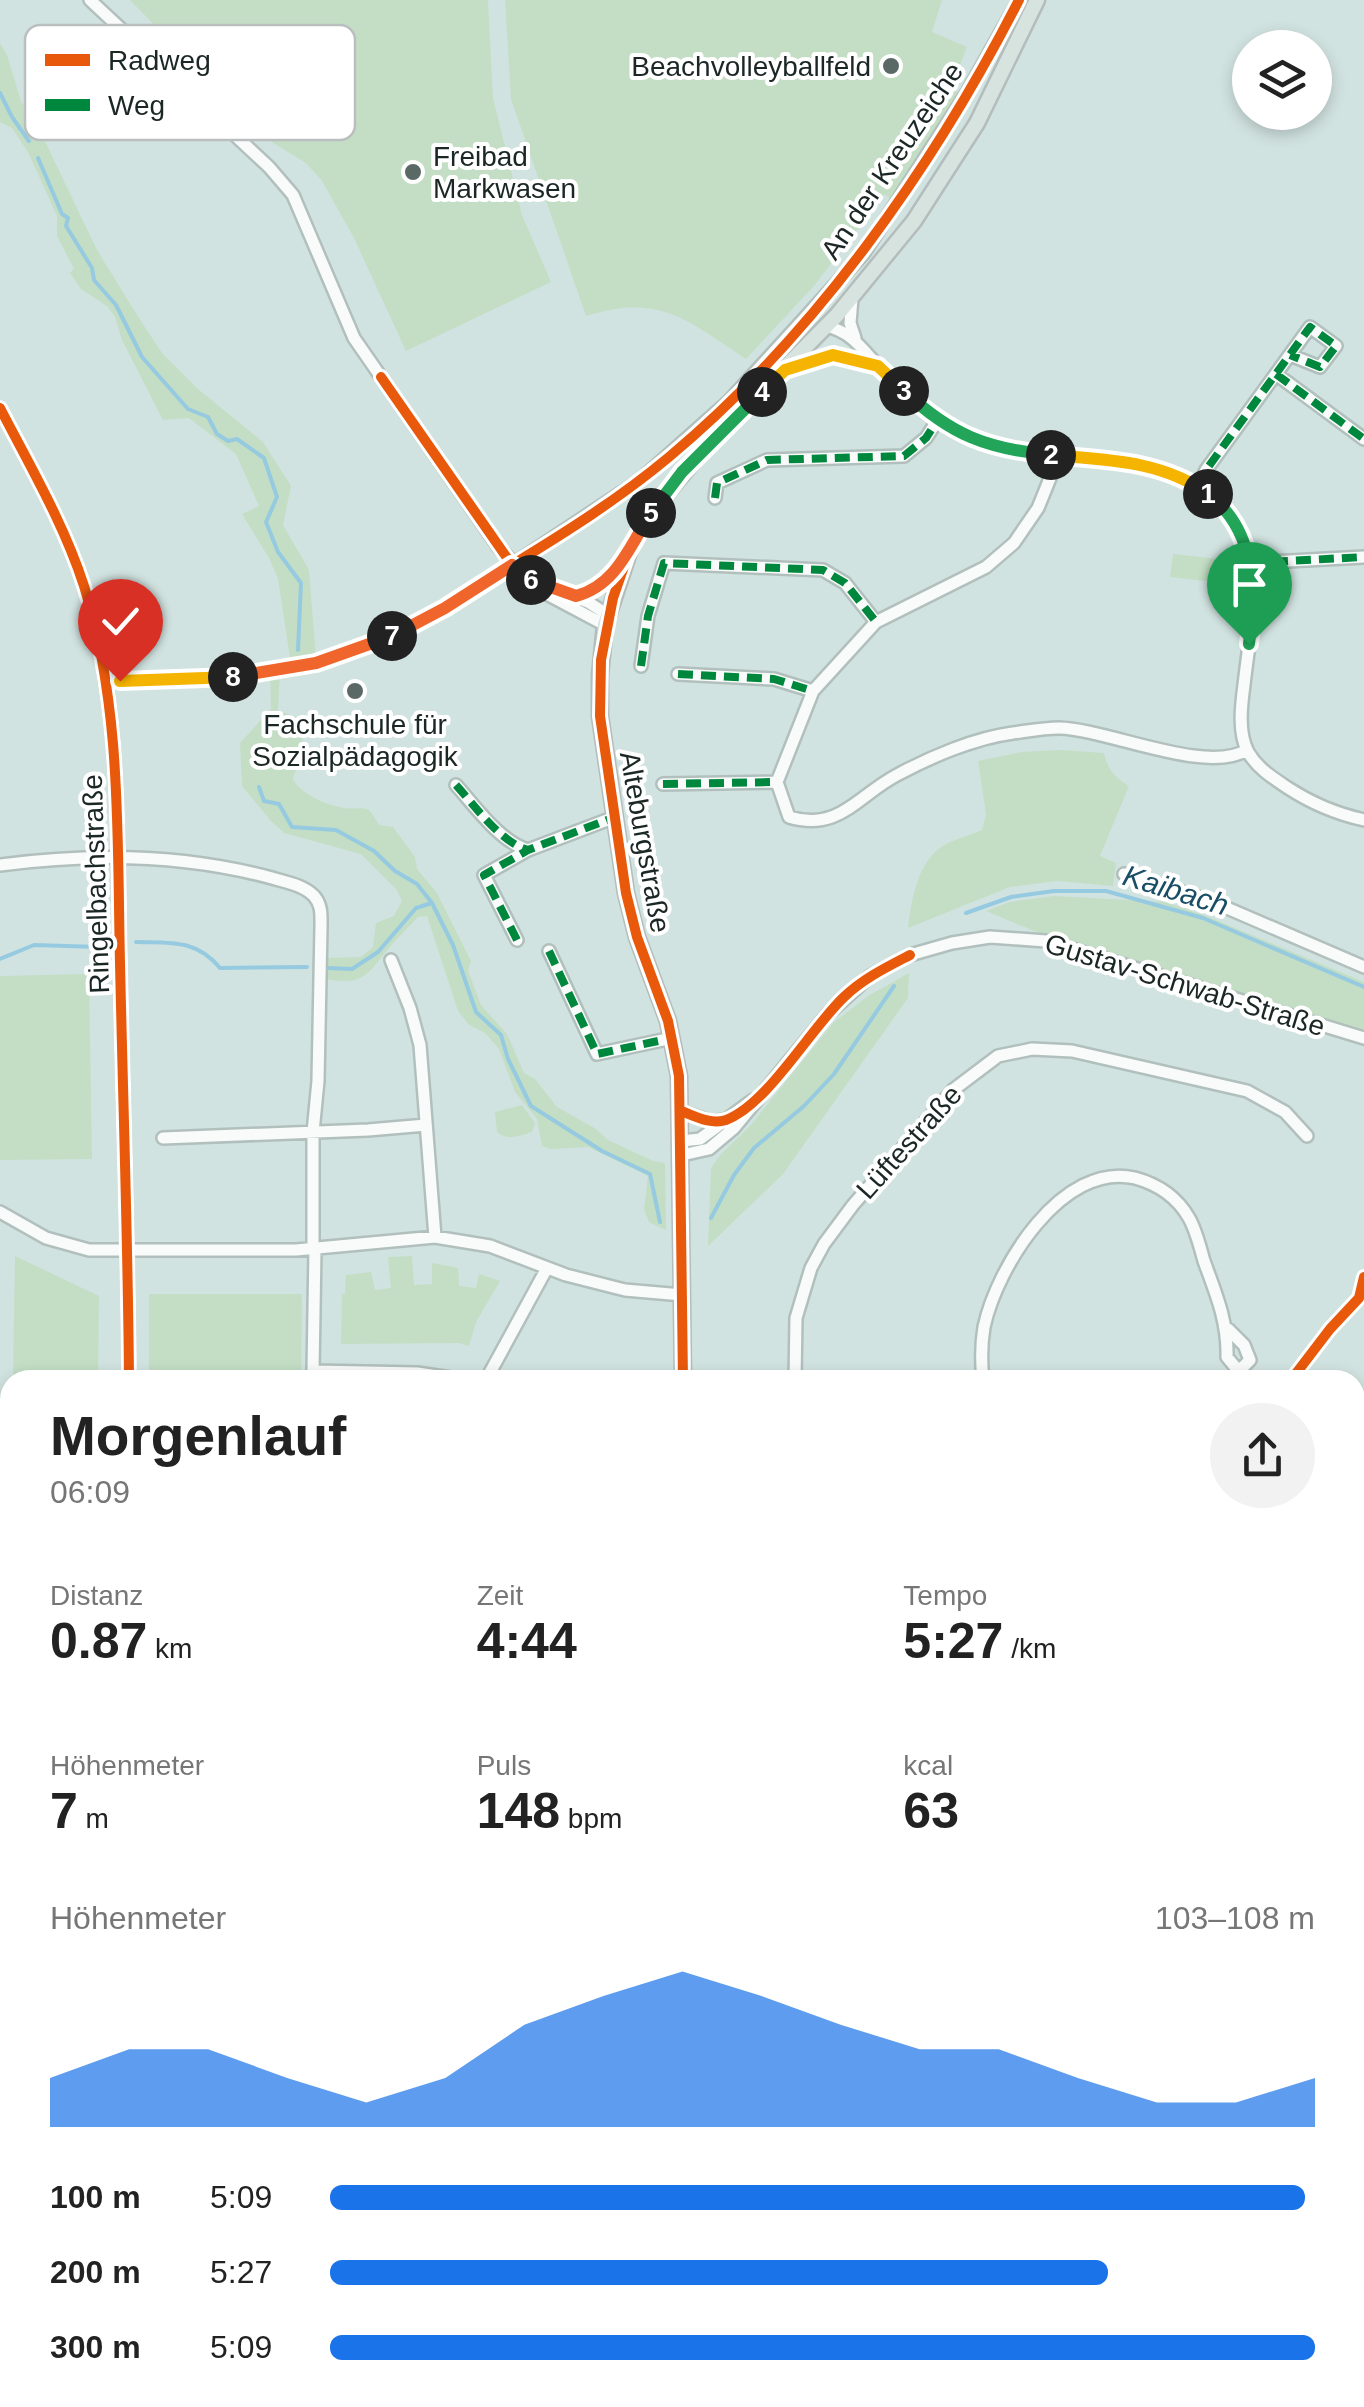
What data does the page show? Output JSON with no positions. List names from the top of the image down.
{
  "streets": {
    "main road": ["Alteburgstraße"],
    "street": [
      "An der Kreuzeiche",
      "Ringelbachstraße",
      "Gustav-Schwab-Straße",
      "Lüftestraße"
    ]
  },
  "crossings": [
    ["An der Kreuzeiche", "Ringelbachstraße"],
    ["Alteburgstraße", "Gustav-Schwab-Straße"]
  ],
  "water": ["Kaibach"],
  "places": ["Beachvolleyballfeld", "Freibad Markwasen", "Fachschule für Sozialpädagogik"],
  "legend": ["Radweg", "Weg"],
  "page": {
    "pins": [
      "3",
      "4",
      "2",
      "1",
      "5",
      "6",
      "7",
      "8"
    ],
    "heading": ["Morgenlauf", "06:09"],
    "stats": [
      ["Distanz", "0.87 km"],
      ["Zeit", "4:44"],
      ["Tempo", "5:27 /km"],
      ["Höhenmeter", "7 m"],
      ["Puls", "148 bpm"],
      ["kcal", "63"]
    ],
    "chart": ["Höhenmeter", "103–108 m"],
    "list": [
      {
        "name": "100 m",
        "note": "5:09"
      },
      {
        "name": "200 m",
        "note": "5:27"
      },
      {
        "name": "300 m",
        "note": "5:09"
      }
    ]
  }
}
